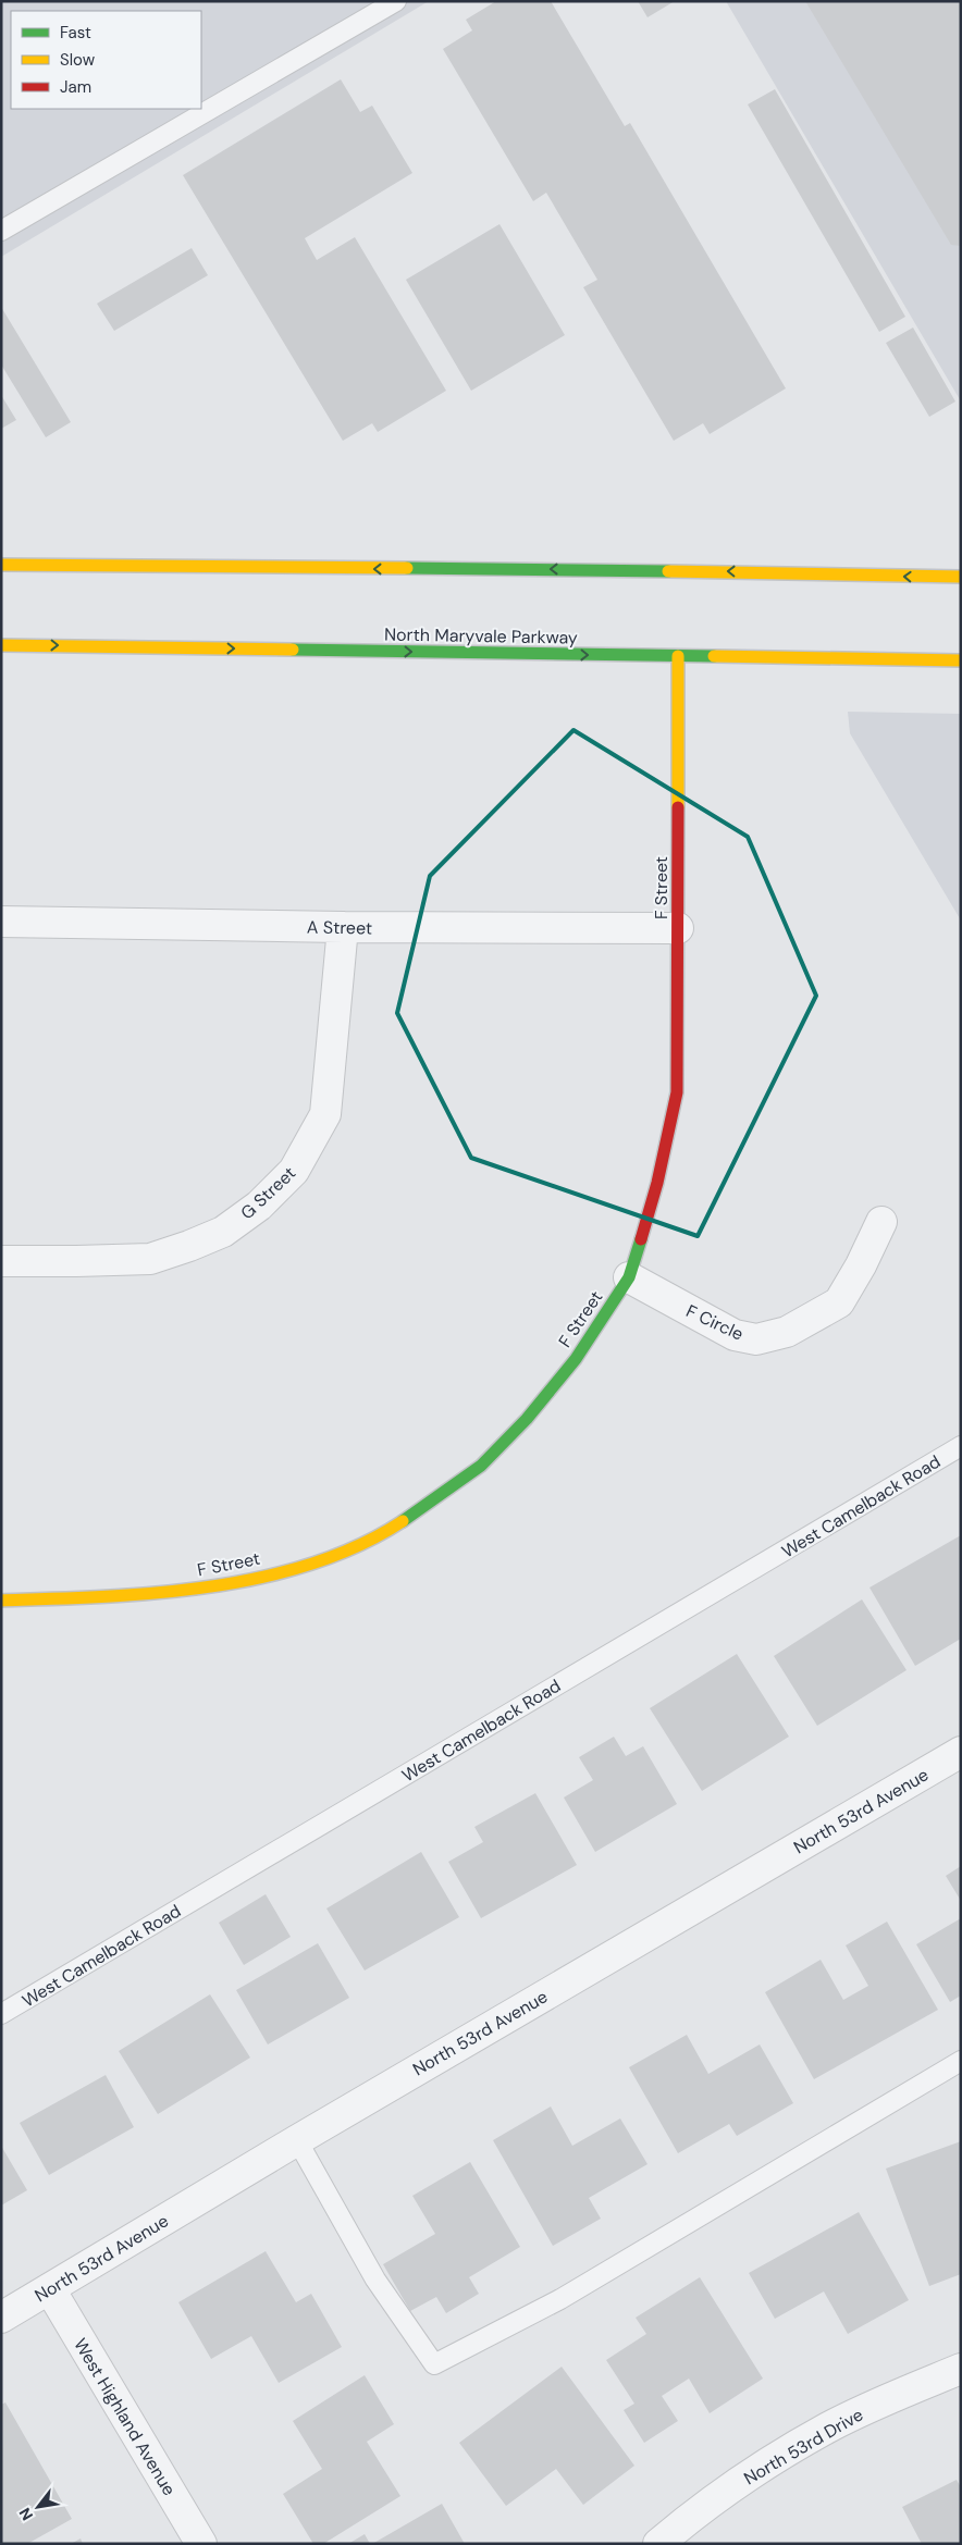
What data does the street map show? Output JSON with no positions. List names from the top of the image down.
{
  "streets": {
    "street": [
      "North Maryvale Parkway",
      "F Street",
      "A Street",
      "G Street",
      "F Circle",
      "North 53rd Avenue",
      "West Highland Avenue",
      "North 53rd Drive"
    ],
    "lane": ["West Camelback Road"]
  },
  "crossings": [
    ["North Maryvale Parkway", "F Street"],
    ["F Street", "A Street"],
    ["F Street", "F Circle"],
    ["A Street", "G Street"],
    ["North 53rd Avenue", "West Highland Avenue"]
  ],
  "legend": ["Fast", "Slow", "Jam"],
  "north": "bottom left"
}
